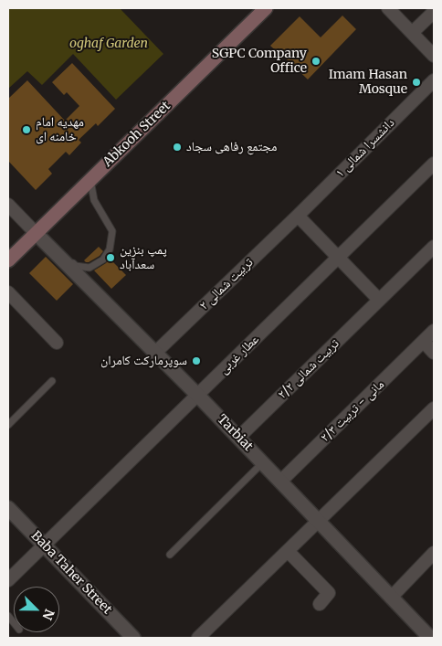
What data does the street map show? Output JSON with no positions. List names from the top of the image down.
{
  "streets": {
    "main road": ["Abkooh Street"],
    "street": [
      "دانشسرا شمالی ۱",
      "تربیت شمالی ۲",
      "عطار غربی",
      "تربیت شمالی ۲/۲",
      "مانی - تربیت ۲/۳",
      "Tarbiat",
      "Baba Taher Street"
    ]
  },
  "crossings": [
    ["Abkooh Street", "Tarbiat"],
    ["دانشسرا شمالی ۱", "تربیت شمالی ۲"],
    ["تربیت شمالی ۲", "Tarbiat"],
    ["عطار غربی", "Tarbiat"],
    ["عطار غربی", "Baba Taher Street"],
    ["تربیت شمالی ۲/۲", "Tarbiat"],
    ["مانی - تربیت ۲/۳", "Tarbiat"]
  ],
  "parks": ["oghaf Garden"],
  "places": [
    "SGPC Company Office",
    "Imam Hasan Mosque",
    "مهدیه امام خامنه ای",
    "مجتمع رفاهی سجاد",
    "پمپ بنزین سعدآباد",
    "سوپرمارکت کامران"
  ],
  "north": "bottom right"
}
